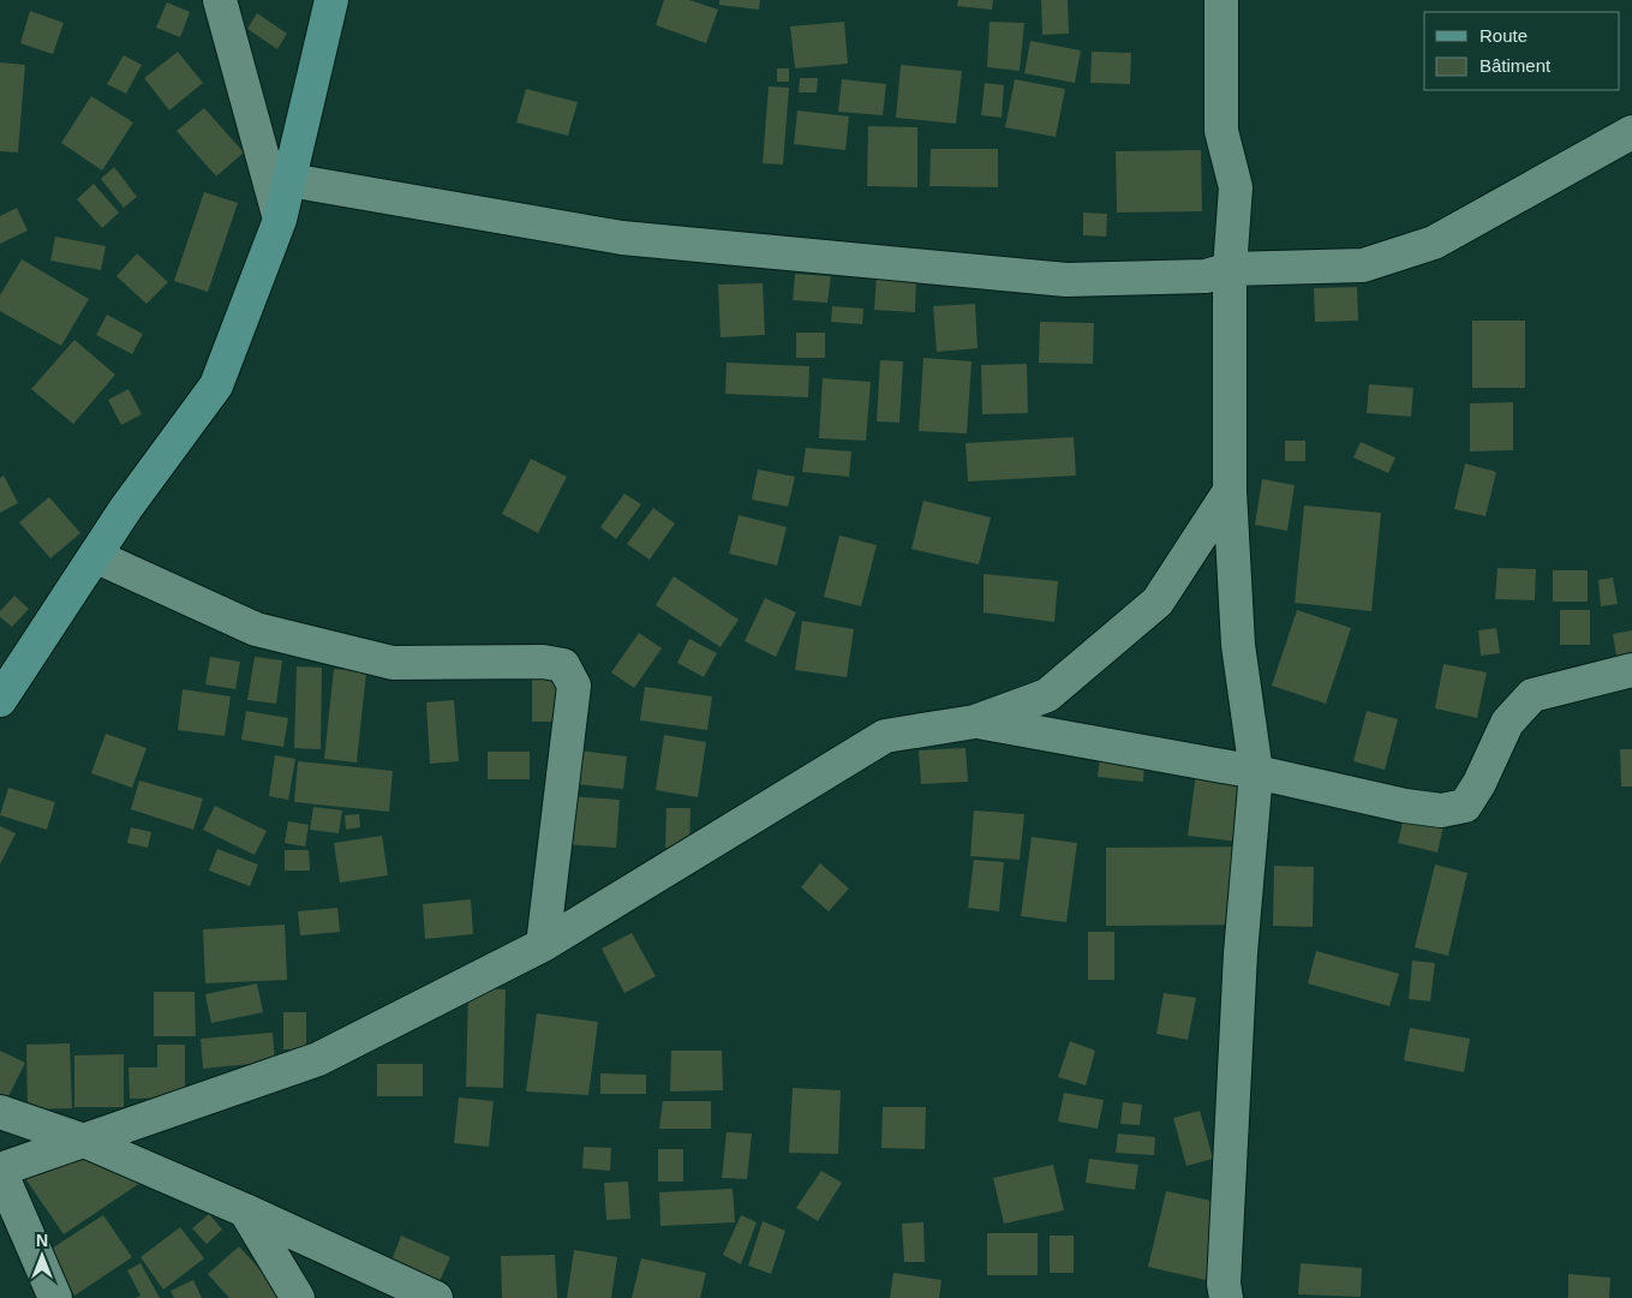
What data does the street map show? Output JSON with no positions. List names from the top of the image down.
{
  "legend": ["Route", "Bâtiment"],
  "north": "top"
}
